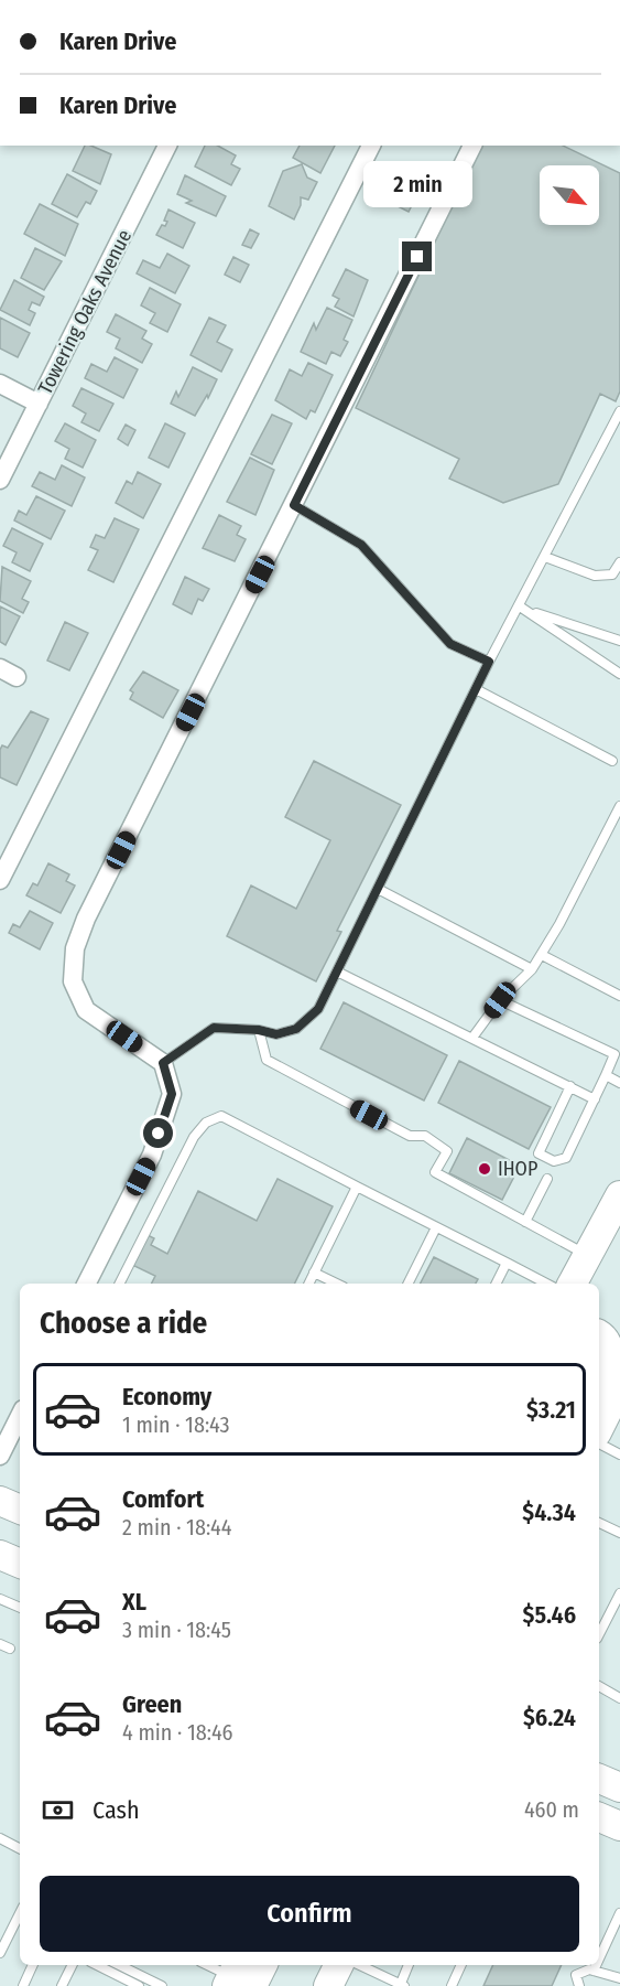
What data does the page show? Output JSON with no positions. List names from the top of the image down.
{
  "streets": {
    "street": ["Towering Oaks Avenue"]
  },
  "places": ["IHOP"],
  "north": "bottom right",
  "page": {
    "banner": ["Karen Drive", "Karen Drive"],
    "bubble": "2 min",
    "heading": "Choose a ride",
    "list": [
      {
        "name": "Economy",
        "note": "1 min · 18:43",
        "value": "$3.21"
      },
      {
        "name": "Comfort",
        "note": "2 min · 18:44",
        "value": "$4.34"
      },
      {
        "name": "XL",
        "note": "3 min · 18:45",
        "value": "$5.46"
      },
      {
        "name": "Green",
        "note": "4 min · 18:46",
        "value": "$6.24"
      }
    ],
    "pay": ["Cash", "460 m"],
    "buttons": "Confirm"
  }
}
